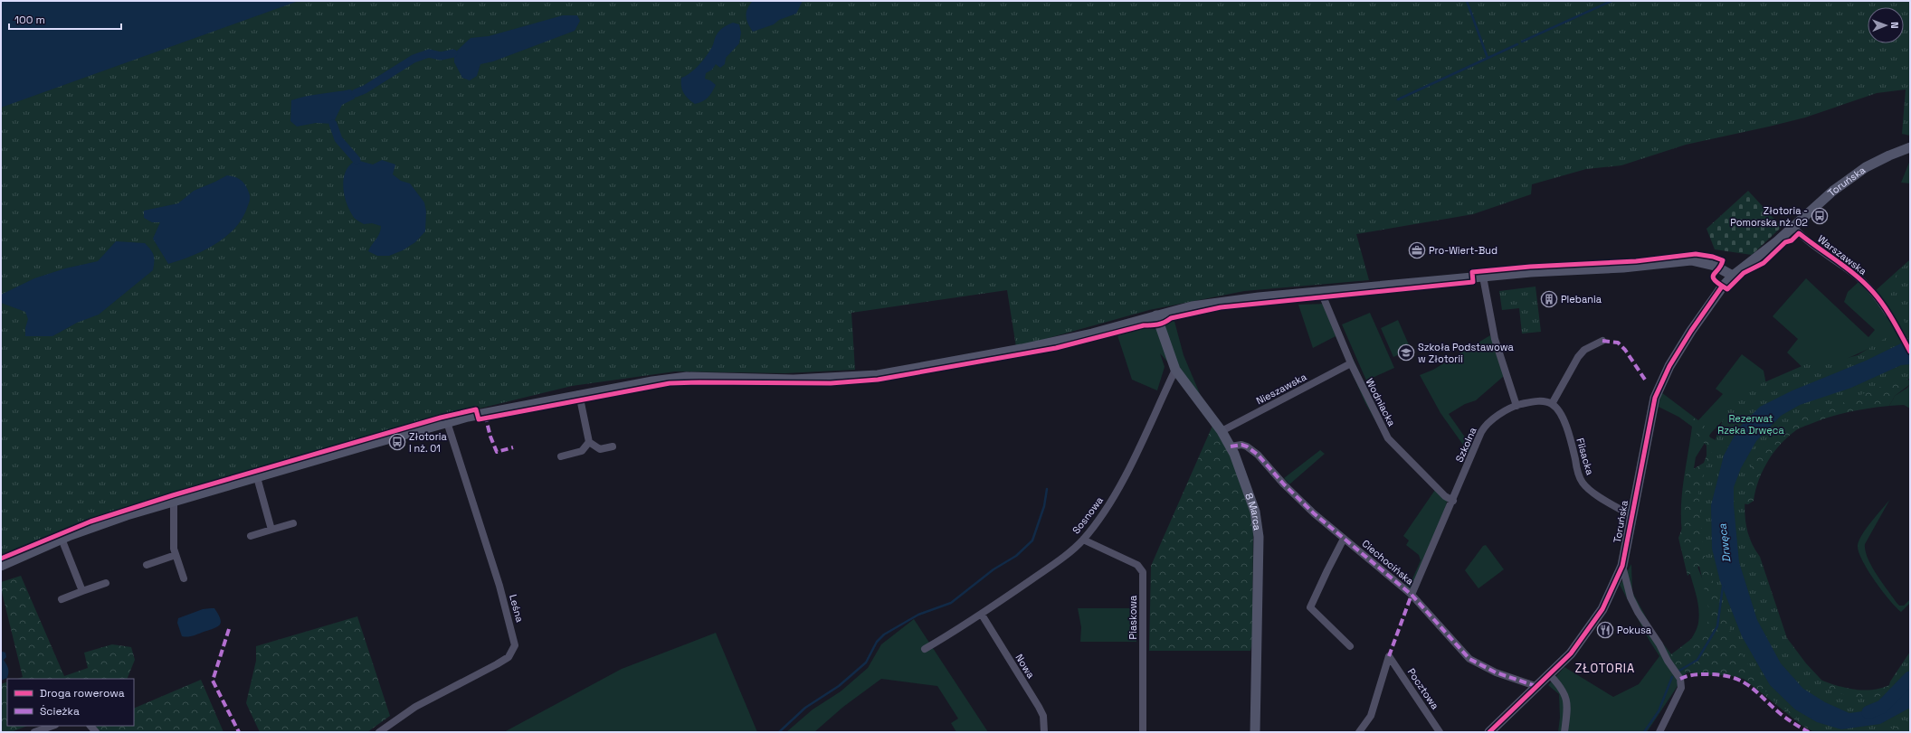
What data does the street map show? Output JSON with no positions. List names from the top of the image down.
{
  "streets": {
    "main road": ["Toruńska", "8 Marca"],
    "street": [
      "Warszawska",
      "Nieszawska",
      "Wodniacka",
      "Szkolna",
      "Flisacka",
      "Sosnowa",
      "Ciechocińska",
      "Leśna",
      "Piaskowa",
      "Nowa",
      "Pocztowa"
    ]
  },
  "crossings": [
    ["Toruńska", "Warszawska"],
    ["Toruńska", "Flisacka"],
    ["Toruńska", "Ciechocińska"],
    ["Nieszawska", "Wodniacka"],
    ["Nieszawska", "8 Marca"],
    ["Wodniacka", "Szkolna"],
    ["Szkolna", "Flisacka"],
    ["Szkolna", "Ciechocińska"],
    ["8 Marca", "Sosnowa"],
    ["8 Marca", "Ciechocińska"],
    ["Sosnowa", "Piaskowa"],
    ["Sosnowa", "Nowa"]
  ],
  "districts": ["ZŁOTORIA"],
  "water": ["Drwęca"],
  "parks": ["Rezerwat Rzeka Drwęca"],
  "places": {
    "bus stop": ["Złotoria - Pomorska nż. 02", "Złotoria I nż. 01"],
    "office": ["Pro-Wiert-Bud"],
    "building": ["Plebania"],
    "school or university": ["Szkoła Podstawowa w Złotorii"],
    "restaurant": ["Pokusa"]
  },
  "legend": ["Droga rowerowa", "Ścieżka"],
  "scale_bar": "100 m",
  "north": "right"
}
